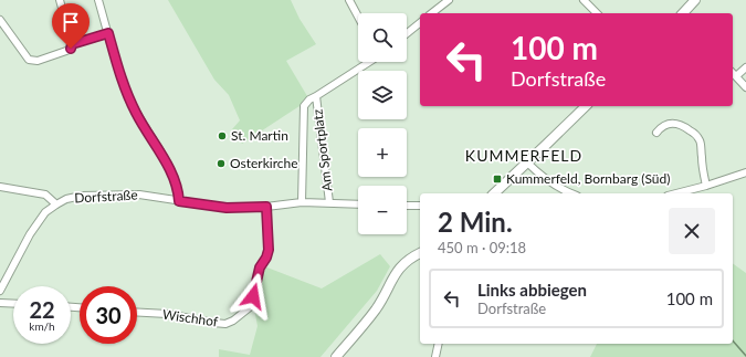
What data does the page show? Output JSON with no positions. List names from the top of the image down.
{
  "streets": {
    "street": ["Am Sportplatz", "Dorfstraße", "Wischhof"]
  },
  "crossings": [
    ["Am Sportplatz", "Dorfstraße"],
    ["Dorfstraße", "Wischhof"]
  ],
  "districts": ["KUMMERFELD"],
  "places": {
    "other": ["St. Martin", "Osterkirche"],
    "transit": ["Kummerfeld, Bornbarg (Süd)"]
  },
  "page": {
    "map_buttons": ["+", "−"],
    "turn": ["100 m", "Dorfstraße"],
    "heading": ["2 Min.", "450 m · 09:18"],
    "list": [
      {
        "name": "Links abbiegen",
        "note": "Dorfstraße",
        "value": "100 m"
      }
    ],
    "speed": "22 km/h",
    "limit": "30"
  }
}
